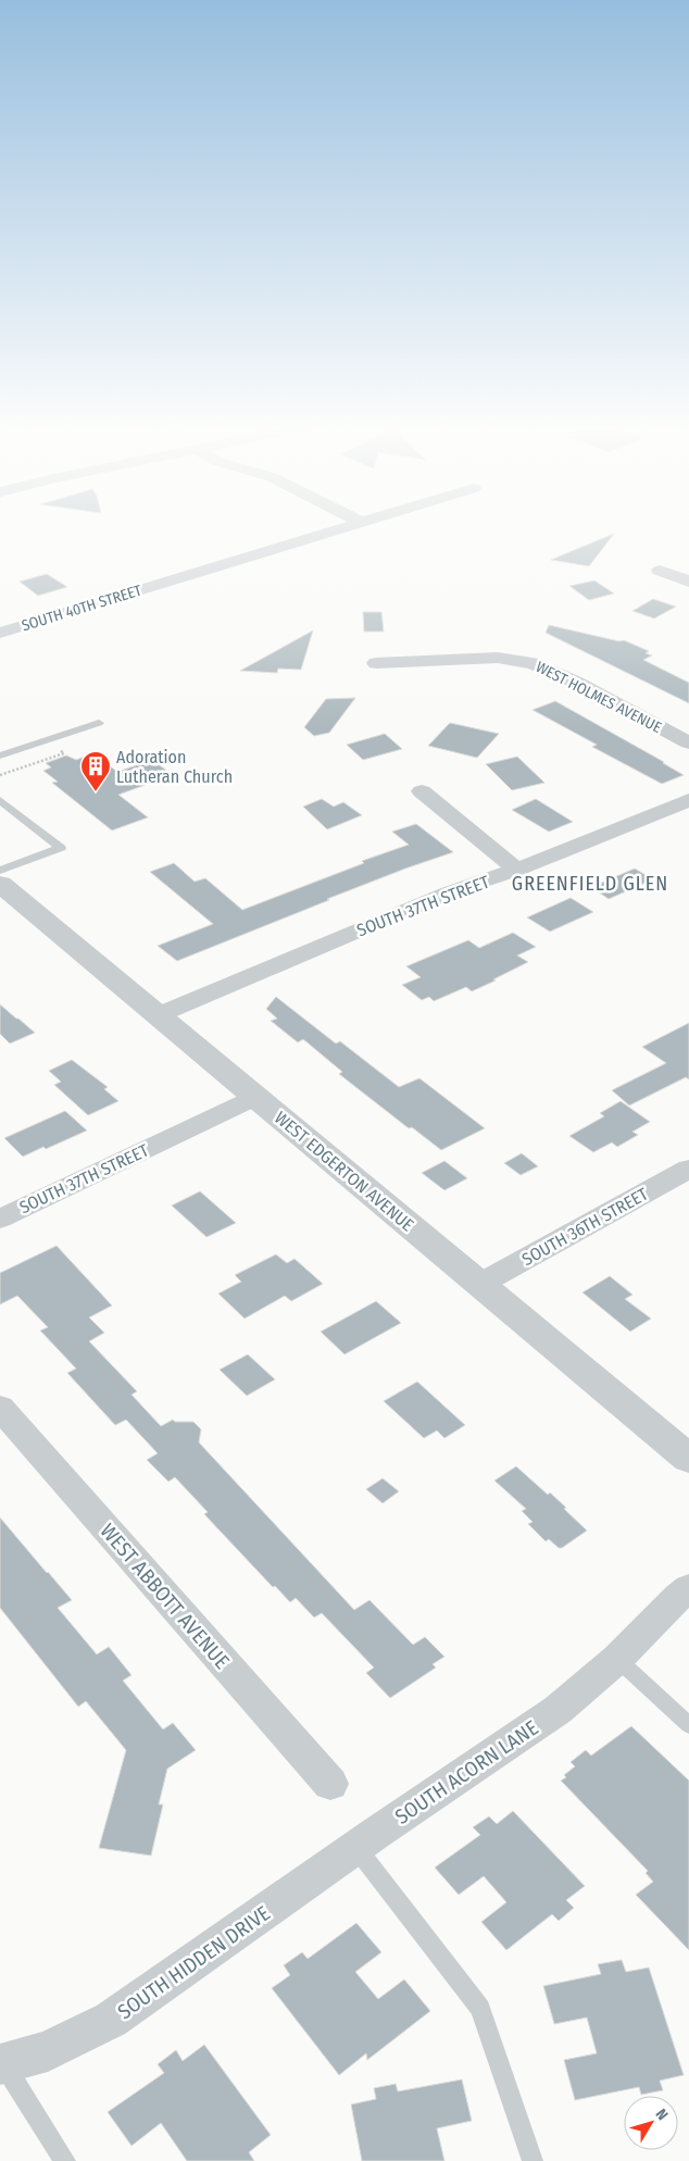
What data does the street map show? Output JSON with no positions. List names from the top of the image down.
{
  "streets": {
    "street": [
      "SOUTH 40TH STREET",
      "WEST HOLMES AVENUE",
      "SOUTH 37TH STREET",
      "WEST EDGERTON AVENUE",
      "SOUTH 36TH STREET",
      "WEST ABBOTT AVENUE",
      "SOUTH ACORN LANE",
      "SOUTH HIDDEN DRIVE"
    ]
  },
  "crossings": [
    ["SOUTH 37TH STREET", "WEST EDGERTON AVENUE"],
    ["WEST EDGERTON AVENUE", "SOUTH 36TH STREET"],
    ["SOUTH ACORN LANE", "SOUTH HIDDEN DRIVE"]
  ],
  "districts": ["GREENFIELD GLEN"],
  "places": {
    "building": ["Adoration Lutheran Church"]
  },
  "north": "top right"
}
